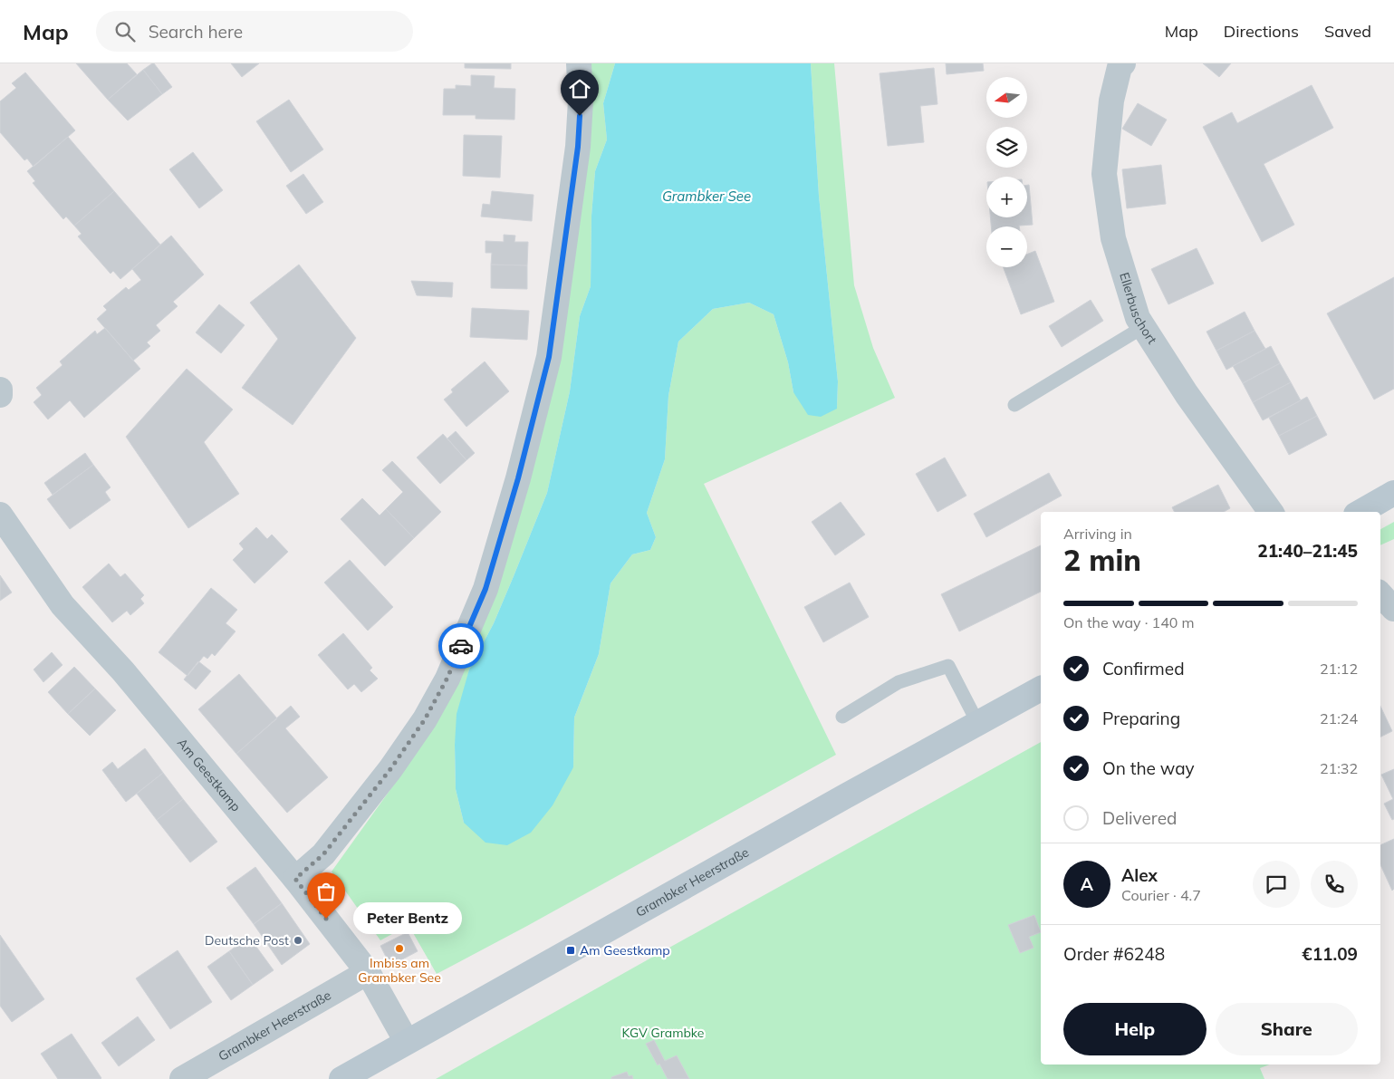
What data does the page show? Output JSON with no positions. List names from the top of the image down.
{
  "streets": {
    "main road": ["Grambker Heerstraße"],
    "street": ["Ellerbuschort", "Am Geestkamp"]
  },
  "crossings": [
    ["Am Geestkamp", "Grambker Heerstraße"]
  ],
  "water": ["Grambker See"],
  "parks": ["KGV Grambke"],
  "places": {
    "other": ["Peter Bentz", "Deutsche Post", "Imbiss am Grambker See"],
    "transit": ["Am Geestkamp"]
  },
  "north": "left",
  "page": {
    "header": "Map",
    "search": "Search here",
    "nav": ["Map", "Directions", "Saved"],
    "map_buttons": ["+", "−"],
    "heading": ["2 min", "Arriving in", "21:40–21:45"],
    "panel": [
      "Alex",
      "Courier · 4.7",
      "Order #6248",
      "€11.09"
    ],
    "bar": "On the way · 140 m",
    "list": [
      ["Confirmed", "21:12"],
      ["Preparing", "21:24"],
      ["On the way", "21:32"],
      "Delivered"
    ],
    "round": "A",
    "bubble": "Peter Bentz",
    "buttons": ["Help", "Share"]
  }
}
